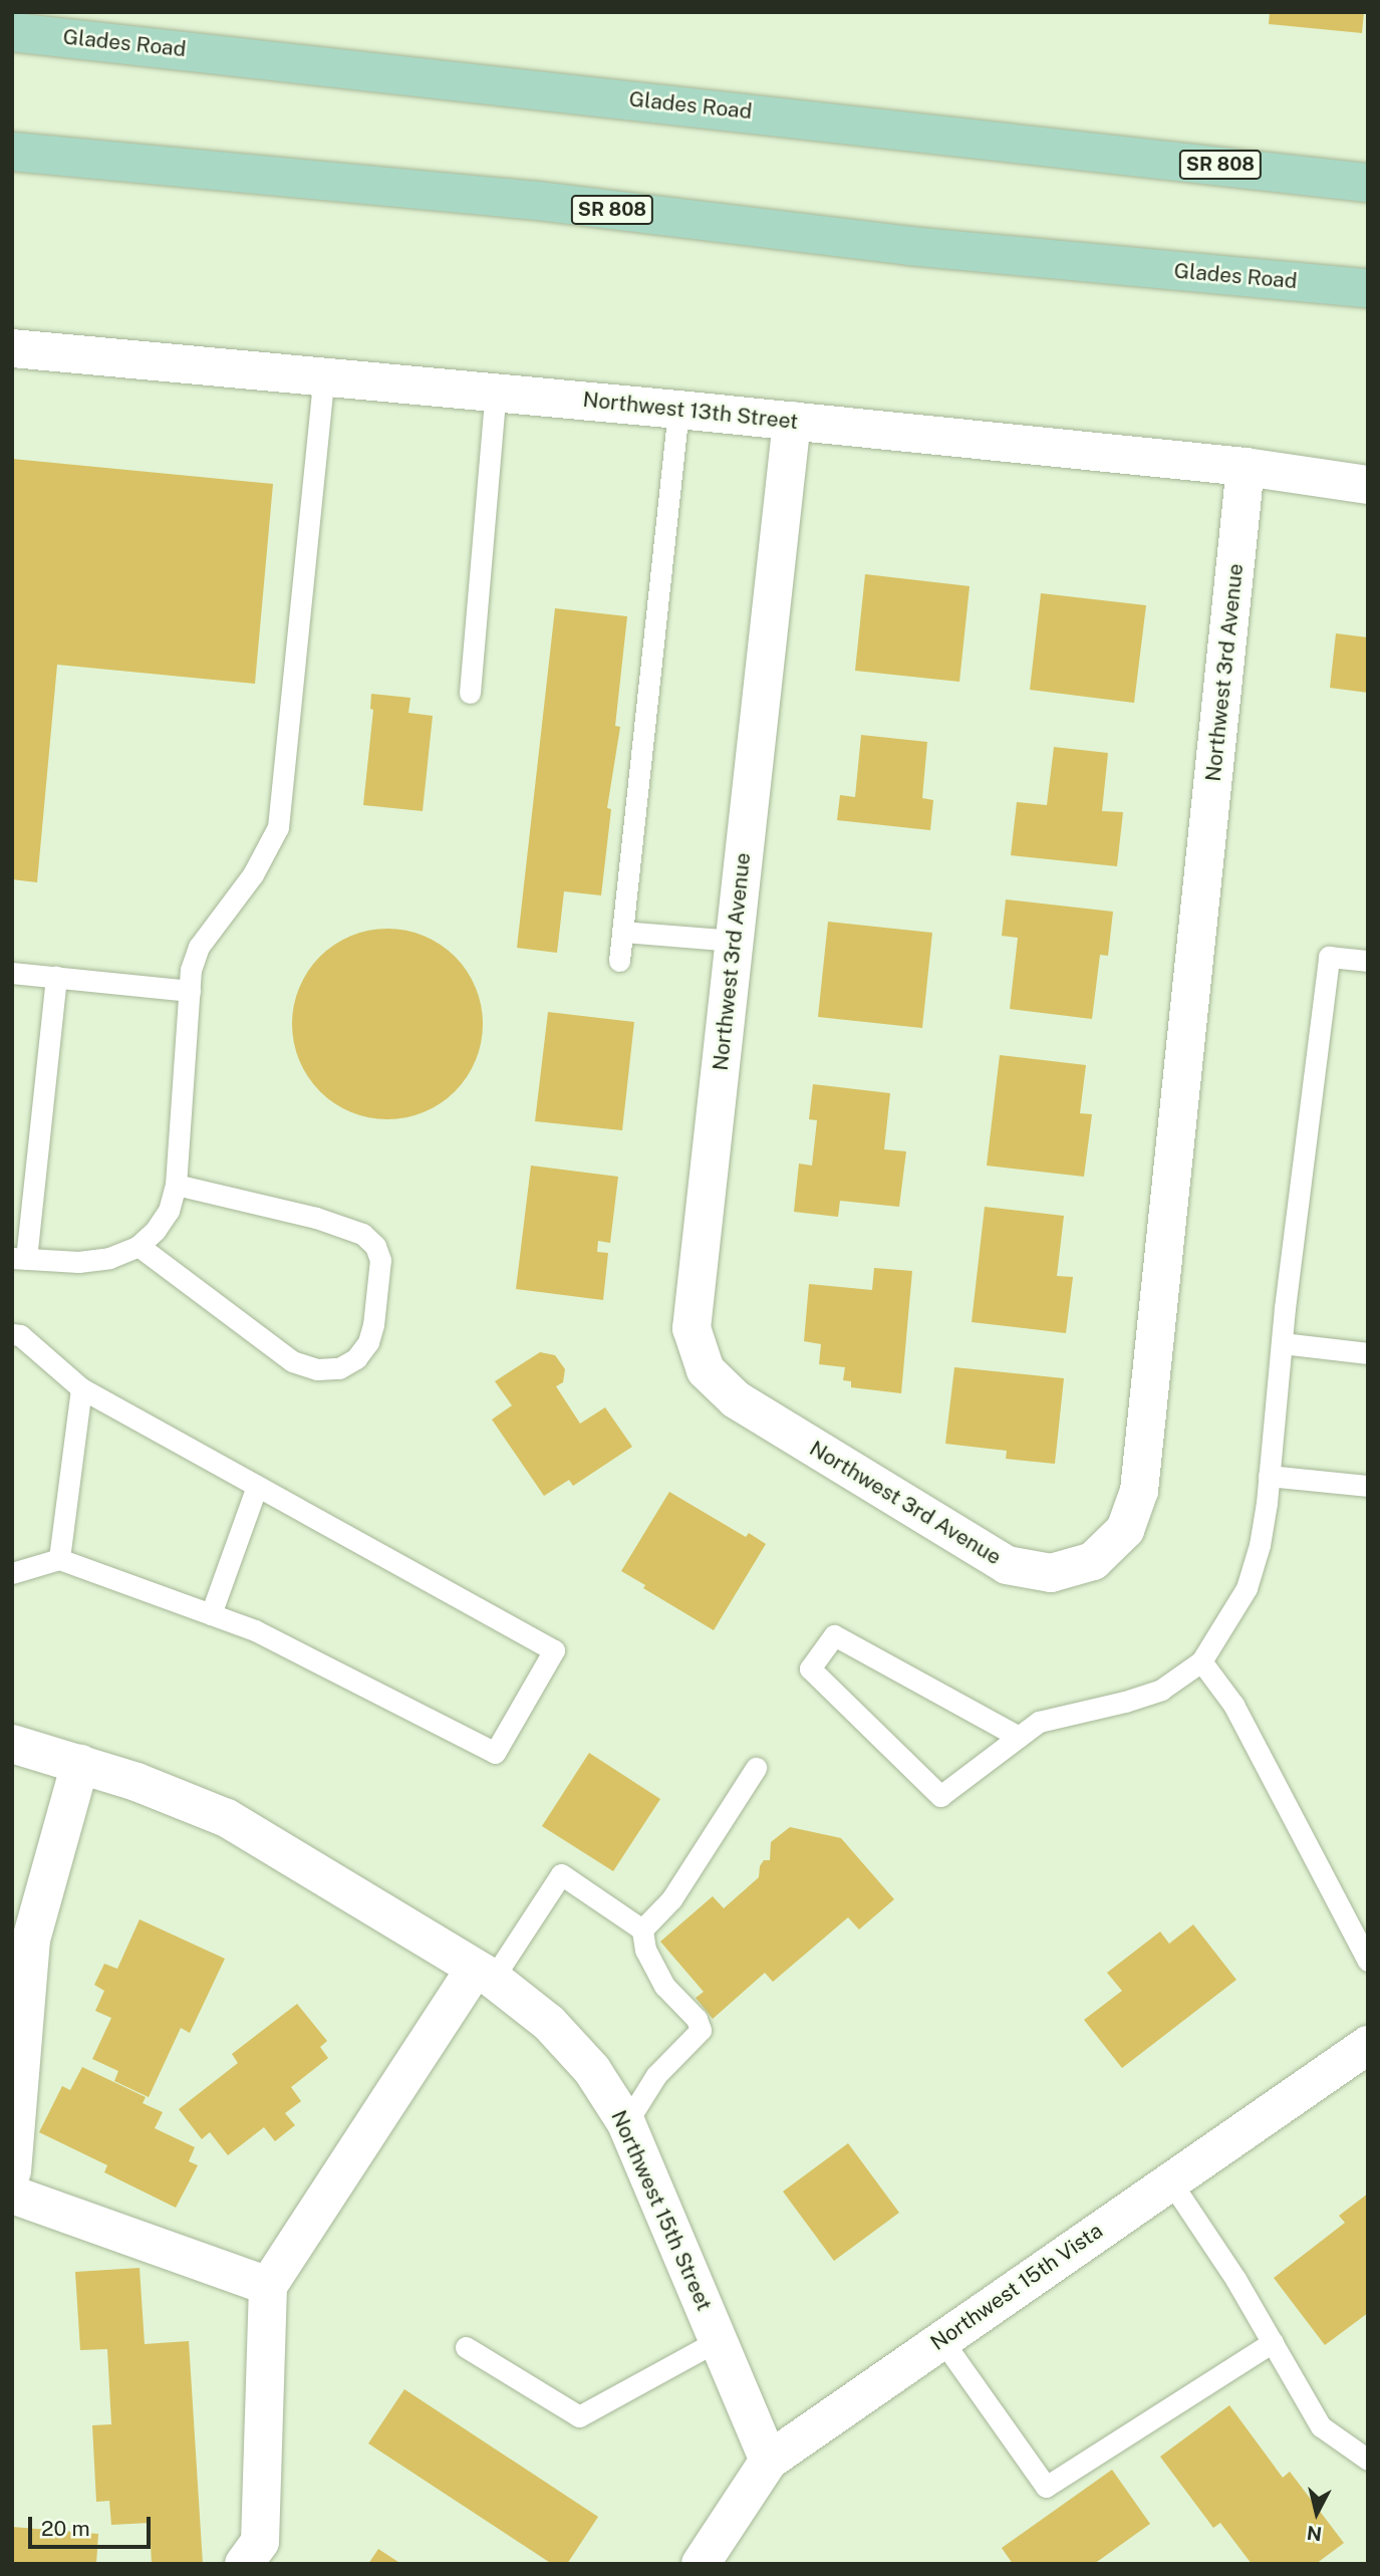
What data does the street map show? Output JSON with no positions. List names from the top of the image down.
{
  "streets": {
    "main road": ["Glades Road", "SR 808"],
    "street": [
      "Northwest 13th Street",
      "Northwest 3rd Avenue",
      "Northwest 15th Street",
      "Northwest 15th Vista"
    ]
  },
  "crossings": [
    ["Northwest 13th Street", "Northwest 3rd Avenue"],
    ["Northwest 15th Street", "Northwest 15th Vista"]
  ],
  "scale_bar": "20 m",
  "north": "bottom"
}
